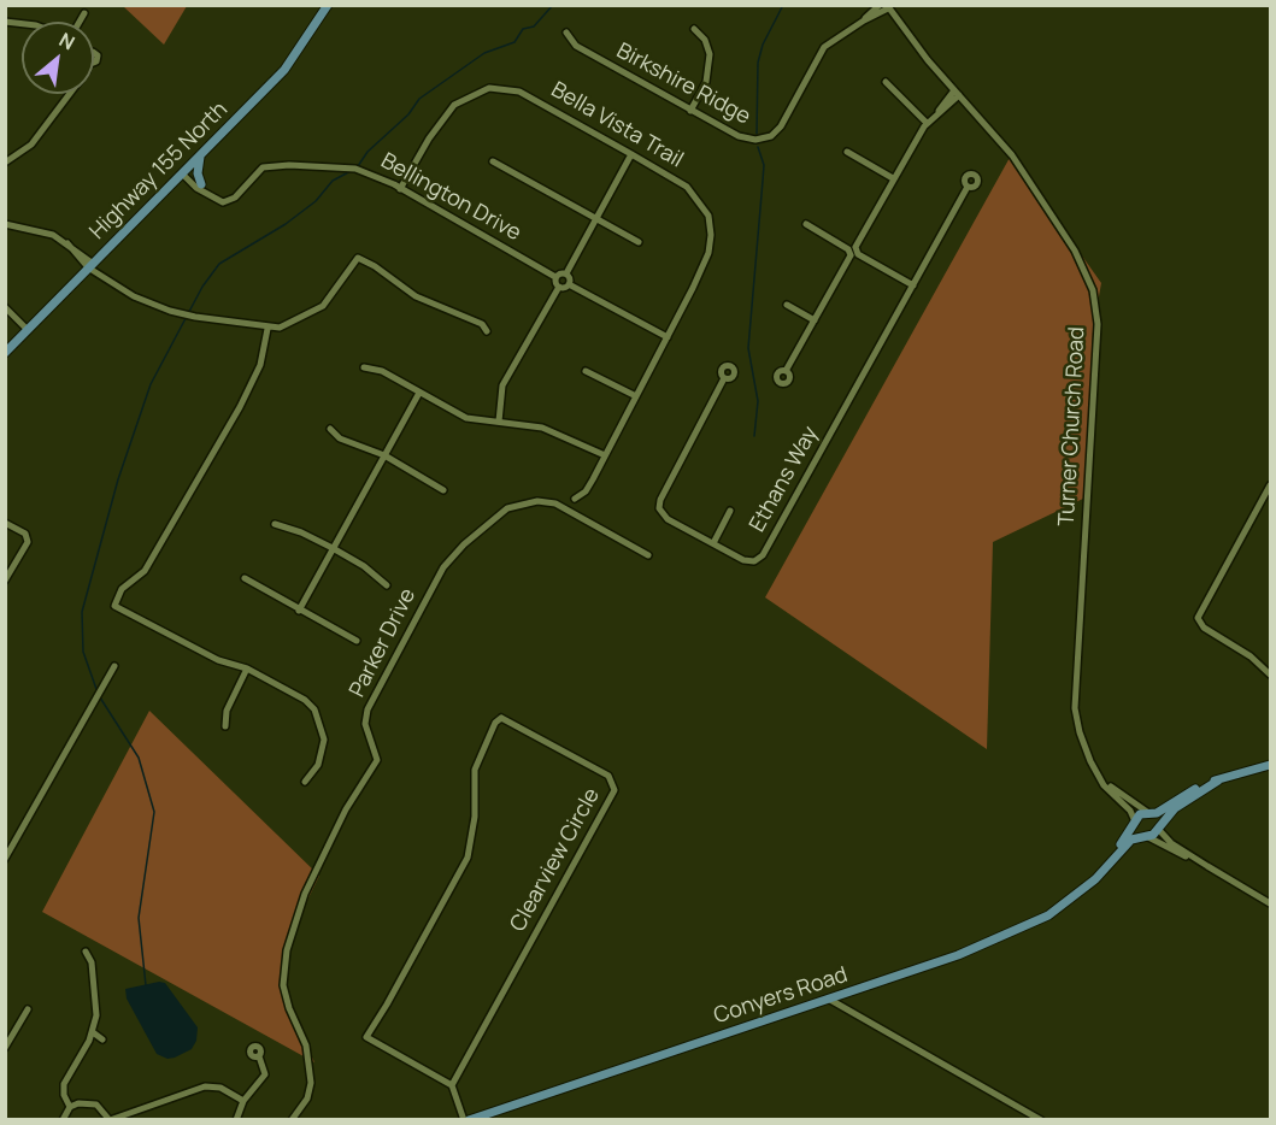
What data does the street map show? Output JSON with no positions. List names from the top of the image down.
{
  "streets": {
    "main road": ["Highway 155 North", "Conyers Road"],
    "street": [
      "Birkshire Ridge",
      "Bella Vista Trail",
      "Bellington Drive",
      "Turner Church Road",
      "Ethans Way",
      "Parker Drive",
      "Clearview Circle"
    ]
  },
  "crossings": [
    ["Birkshire Ridge", "Turner Church Road"],
    ["Bella Vista Trail", "Bellington Drive"],
    ["Turner Church Road", "Conyers Road"]
  ],
  "north": "top right"
}
